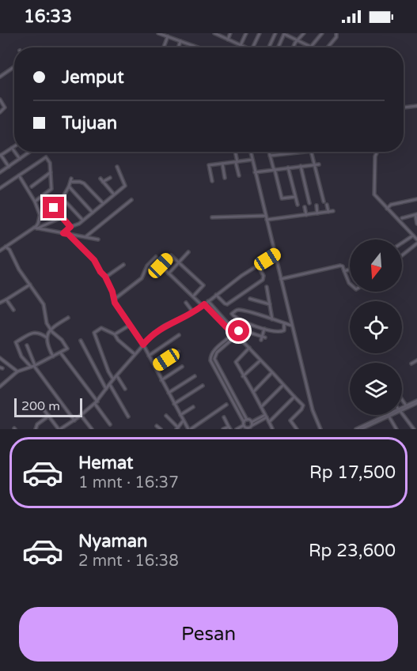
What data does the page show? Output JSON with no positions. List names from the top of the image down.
{
  "scale_bar": "200 m",
  "north": "bottom",
  "page": {
    "status": "16:33",
    "banner": ["Jemput", "Tujuan"],
    "scale": "200 m",
    "list": [
      {
        "name": "Hemat",
        "note": "1 mnt · 16:37",
        "value": "Rp 17,500"
      },
      {
        "name": "Nyaman",
        "note": "2 mnt · 16:38",
        "value": "Rp 23,600"
      }
    ],
    "buttons": "Pesan"
  }
}
